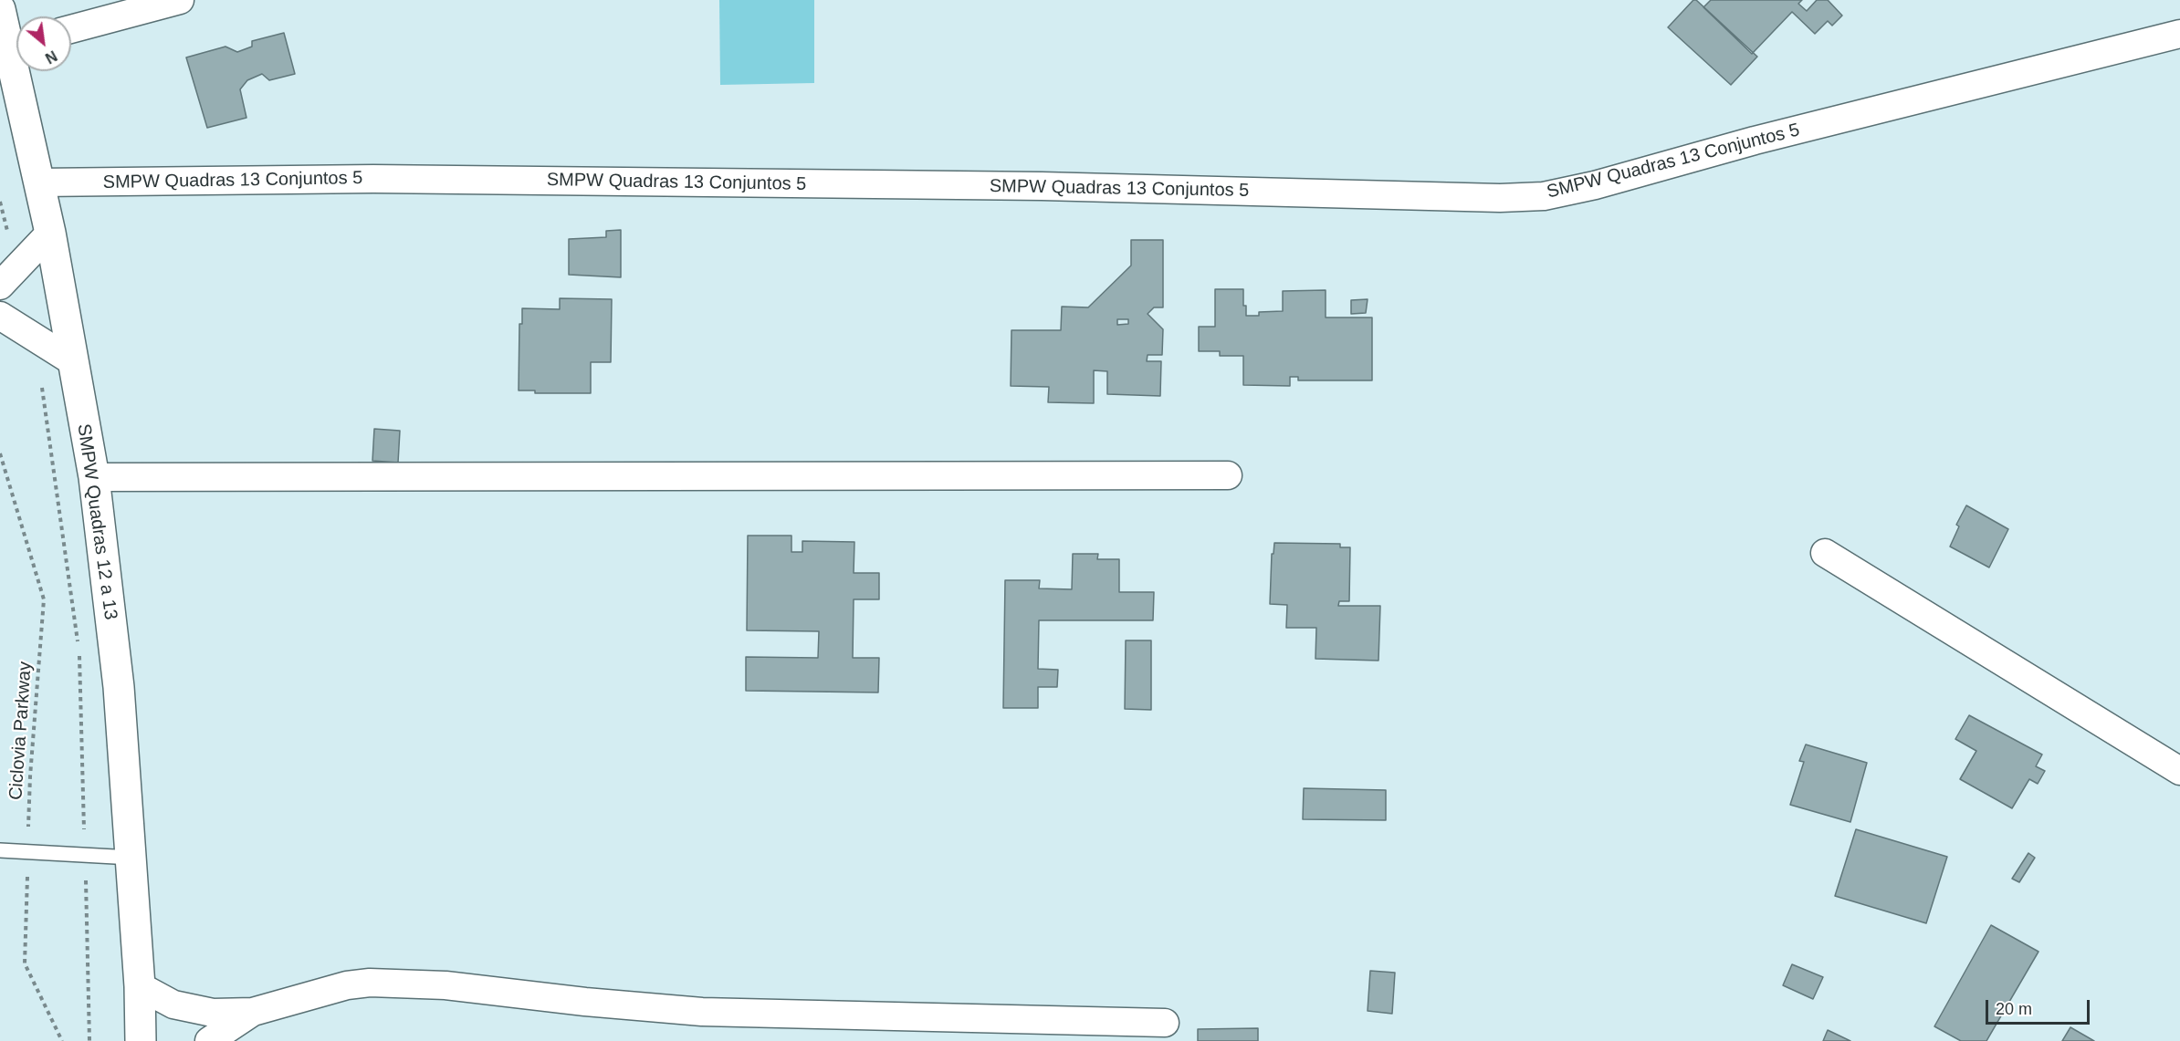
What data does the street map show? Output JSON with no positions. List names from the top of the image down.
{
  "streets": {
    "street": ["SMPW Quadras 13 Conjuntos 5", "SMPW Quadras 12 a 13"],
    "path": ["Ciclovia Parkway"]
  },
  "crossings": [
    ["SMPW Quadras 13 Conjuntos 5", "SMPW Quadras 12 a 13"]
  ],
  "scale_bar": "20 m",
  "north": "bottom right"
}
